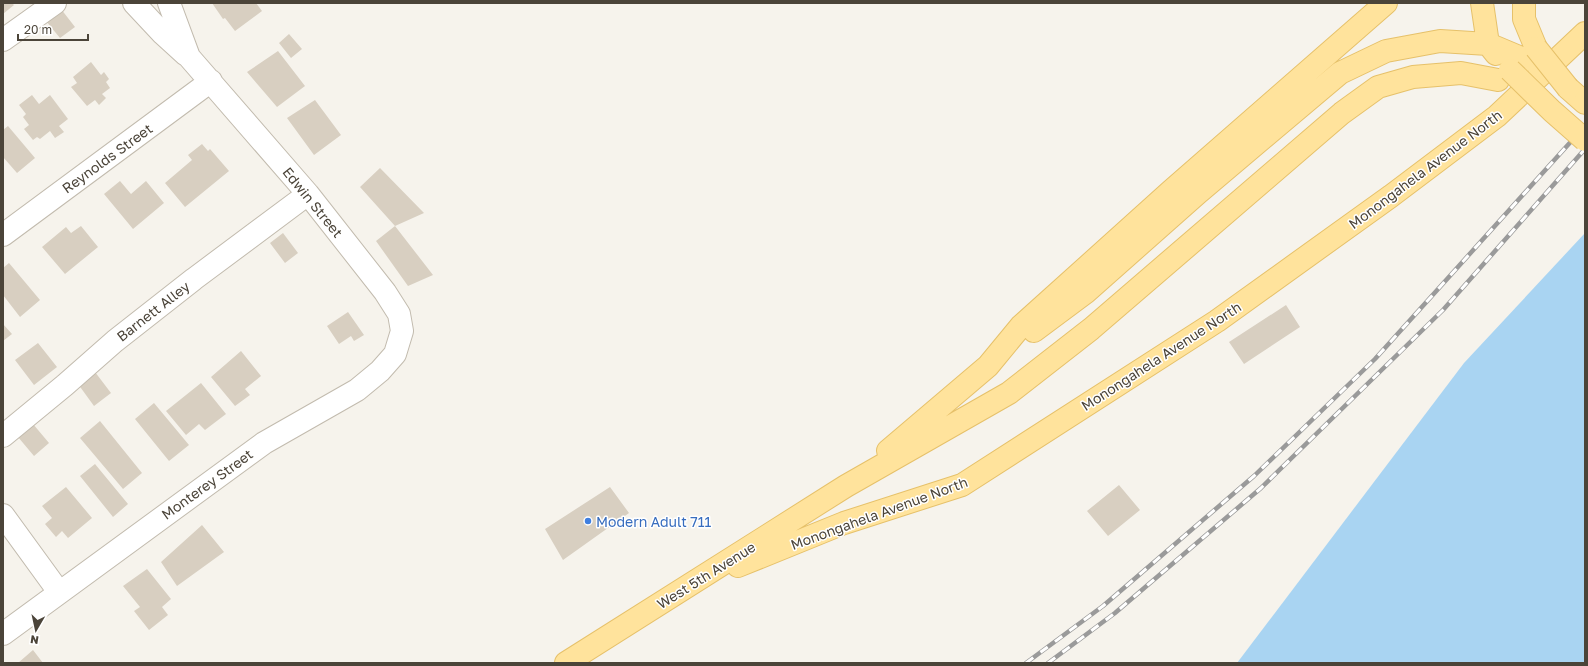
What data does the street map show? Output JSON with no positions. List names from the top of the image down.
{
  "streets": {
    "main road": ["Monongahela Avenue North", "West 5th Avenue"],
    "street": [
      "Reynolds Street",
      "Edwin Street",
      "Barnett Alley",
      "Monterey Street"
    ]
  },
  "crossings": [
    ["Reynolds Street", "Edwin Street"],
    ["Monongahela Avenue North", "West 5th Avenue"],
    ["Edwin Street", "Barnett Alley"],
    ["Edwin Street", "Monterey Street"]
  ],
  "places": ["Modern Adult 711"],
  "scale_bar": "20 m",
  "north": "bottom"
}
